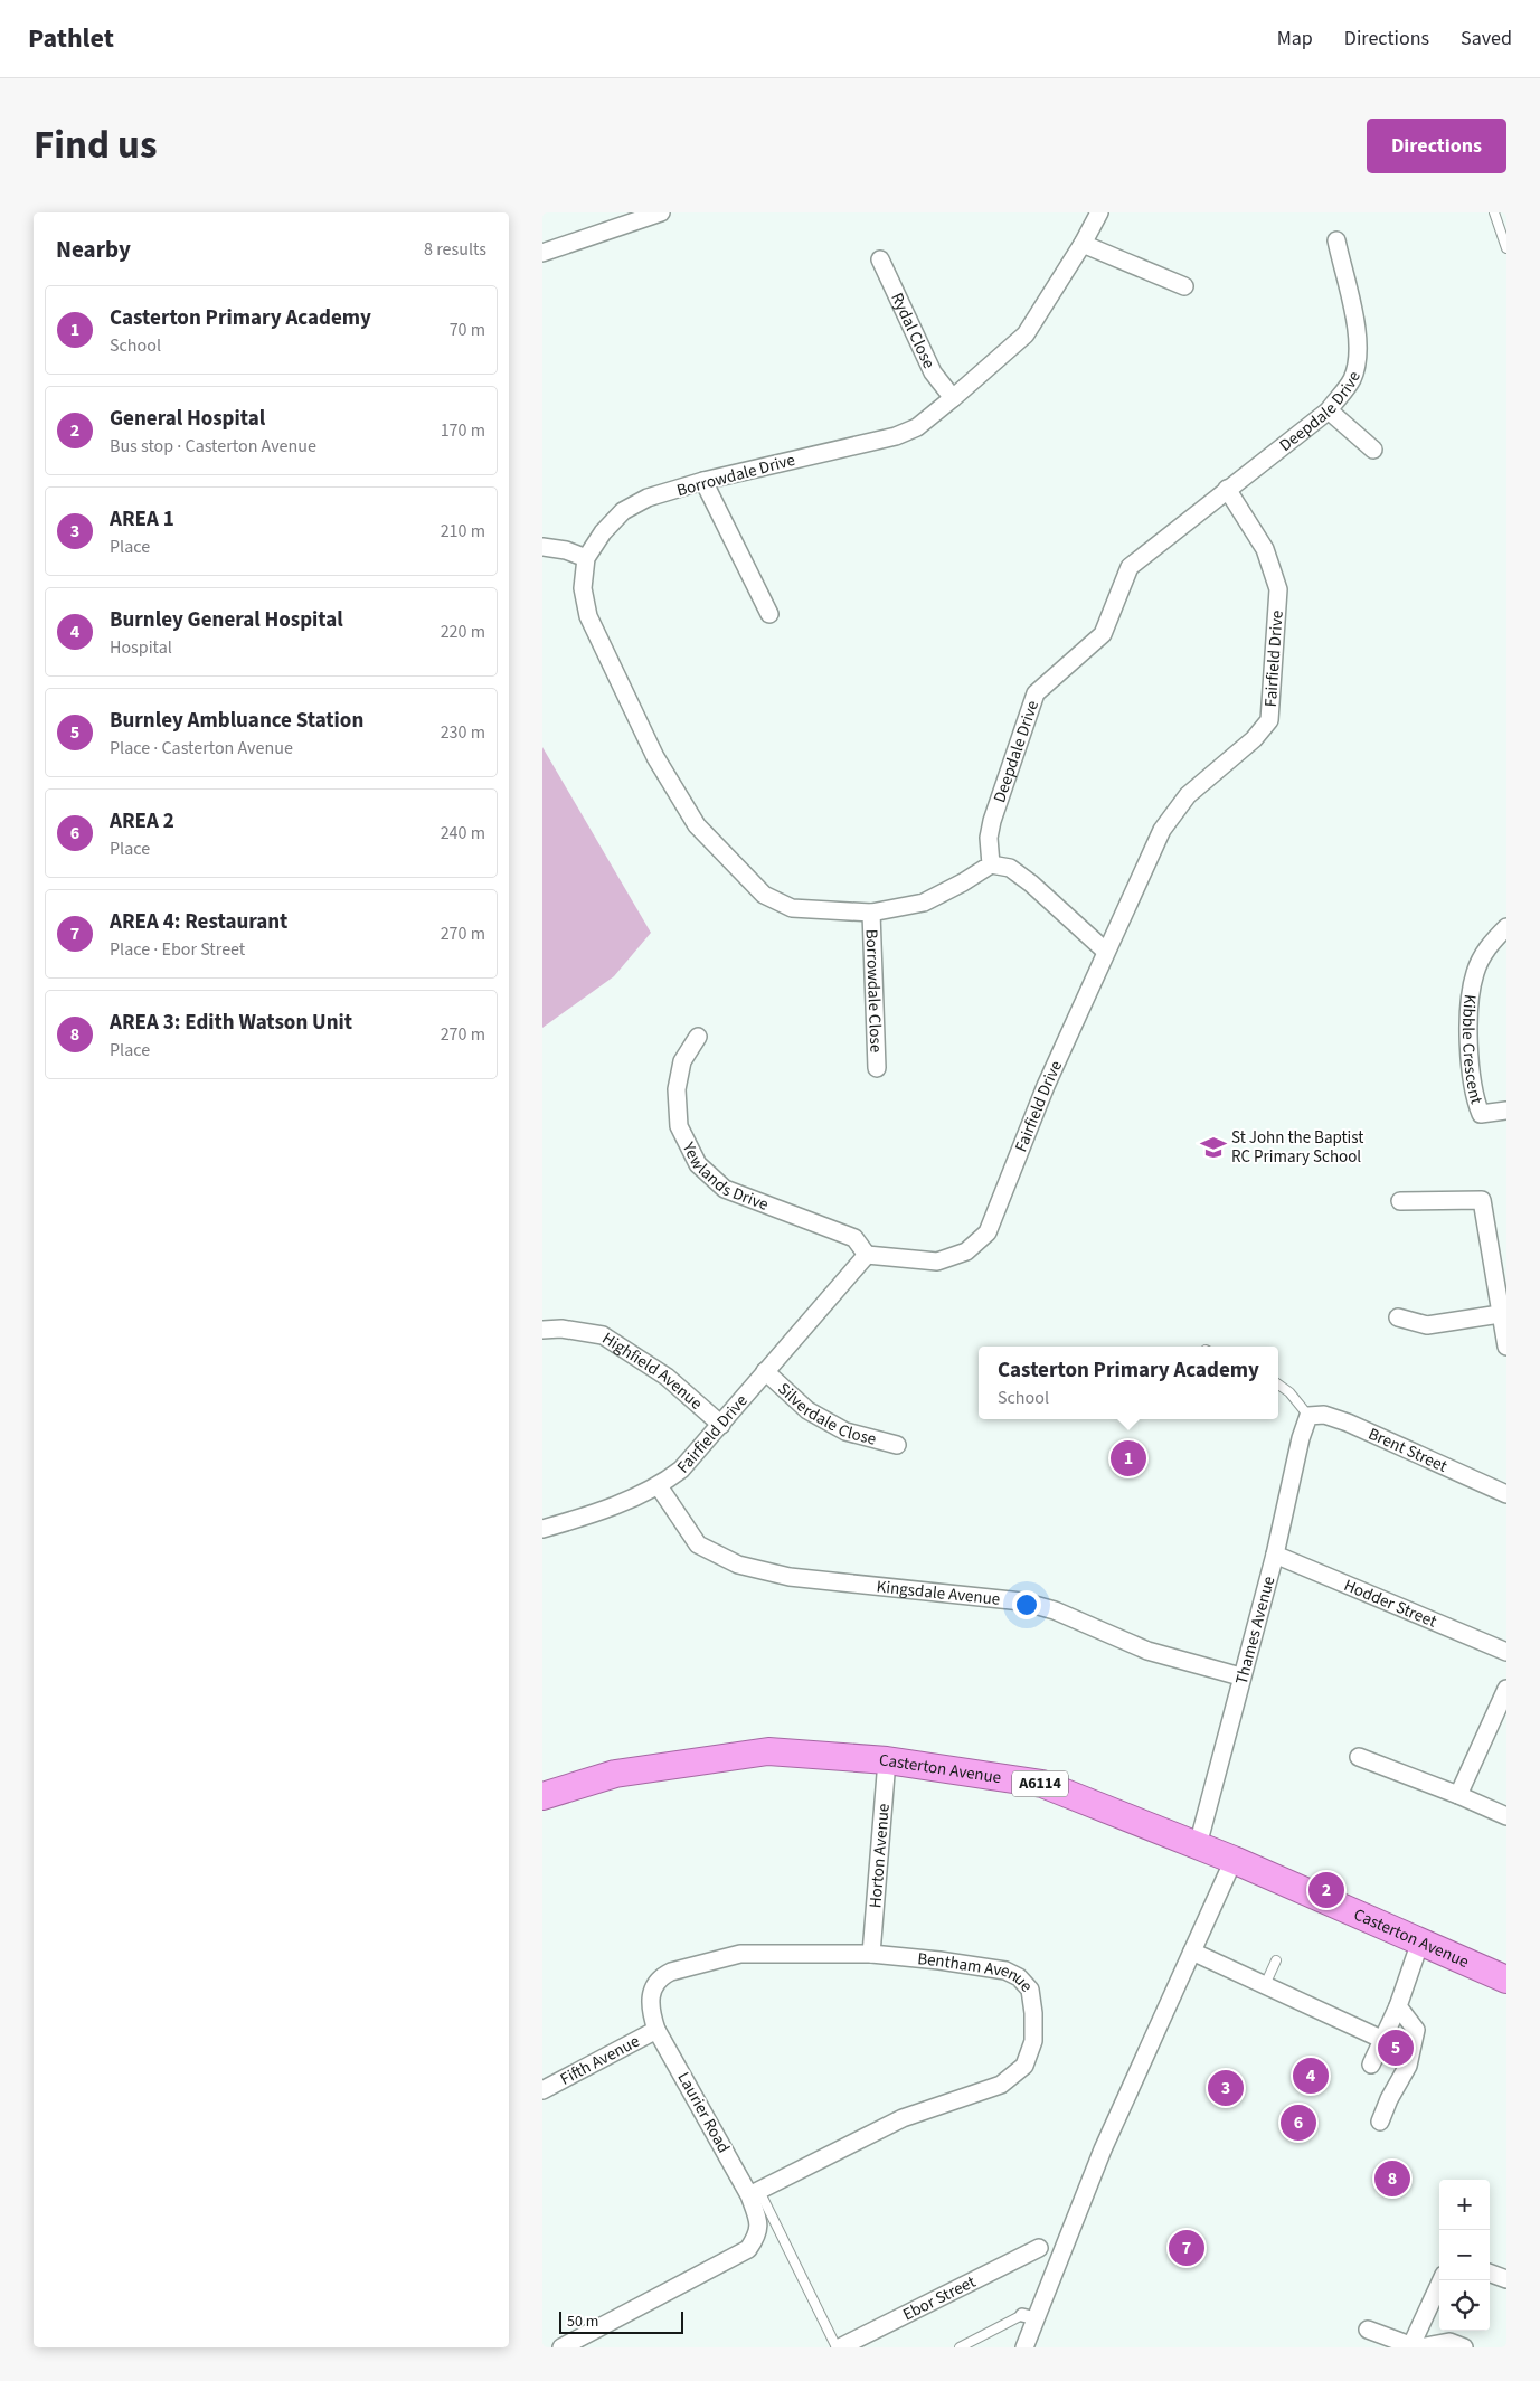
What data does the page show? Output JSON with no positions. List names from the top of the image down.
{
  "streets": {
    "highway": ["Casterton Avenue", "A6114"],
    "street": [
      "Rydal Close",
      "Deepdale Drive",
      "Borrowdale Drive",
      "Fairfield Drive",
      "Borrowdale Close",
      "Kibble Crescent",
      "Yewlands Drive",
      "Highfield Avenue",
      "Silverdale Close",
      "Brent Street",
      "Kingsdale Avenue",
      "Hodder Street",
      "Thames Avenue",
      "Horton Avenue",
      "Bentham Avenue",
      "Fifth Avenue",
      "Laurier Road",
      "Ebor Street"
    ]
  },
  "crossings": [
    ["Rydal Close", "Borrowdale Drive"],
    ["Deepdale Drive", "Fairfield Drive"],
    ["Borrowdale Drive", "Borrowdale Close"],
    ["Fairfield Drive", "Yewlands Drive"],
    ["Fairfield Drive", "Highfield Avenue"],
    ["Fairfield Drive", "Silverdale Close"],
    ["Fairfield Drive", "Kingsdale Avenue"],
    ["Brent Street", "Thames Avenue"],
    ["Kingsdale Avenue", "Thames Avenue"],
    ["Hodder Street", "Thames Avenue"],
    ["Thames Avenue", "Casterton Avenue"],
    ["Casterton Avenue", "Horton Avenue"],
    ["Horton Avenue", "Bentham Avenue"],
    ["Bentham Avenue", "Fifth Avenue"],
    ["Bentham Avenue", "Laurier Road"],
    ["Fifth Avenue", "Laurier Road"],
    ["Laurier Road", "Ebor Street"]
  ],
  "places": {
    "school or university": ["St John the Baptist RC Primary School"]
  },
  "scale_bar": "50 m",
  "page": {
    "header": "Pathlet",
    "nav": ["Map", "Directions", "Saved"],
    "title": "Find us",
    "buttons": "Directions",
    "heading": ["Nearby", "8 results"],
    "list": [
      {
        "mark": "1",
        "name": "Casterton Primary Academy",
        "note": "School",
        "value": "70 m"
      },
      {
        "mark": "2",
        "name": "General Hospital",
        "note": "Bus stop · Casterton Avenue",
        "value": "170 m"
      },
      {
        "mark": "3",
        "name": "AREA 1",
        "note": "Place",
        "value": "210 m"
      },
      {
        "mark": "4",
        "name": "Burnley General Hospital",
        "note": "Hospital",
        "value": "220 m"
      },
      {
        "mark": "5",
        "name": "Burnley Ambluance Station",
        "note": "Place · Casterton Avenue",
        "value": "230 m"
      },
      {
        "mark": "6",
        "name": "AREA 2",
        "note": "Place",
        "value": "240 m"
      },
      {
        "mark": "7",
        "name": "AREA 4: Restaurant",
        "note": "Place · Ebor Street",
        "value": "270 m"
      },
      {
        "mark": "8",
        "name": "AREA 3: Edith Watson Unit",
        "note": "Place",
        "value": "270 m"
      }
    ],
    "popup": ["Casterton Primary Academy", "School"],
    "pins": [
      "1",
      "2",
      "5",
      "4",
      "3",
      "6",
      "8",
      "7"
    ],
    "map_buttons": ["+", "−"],
    "scale": "50 m"
  }
}
